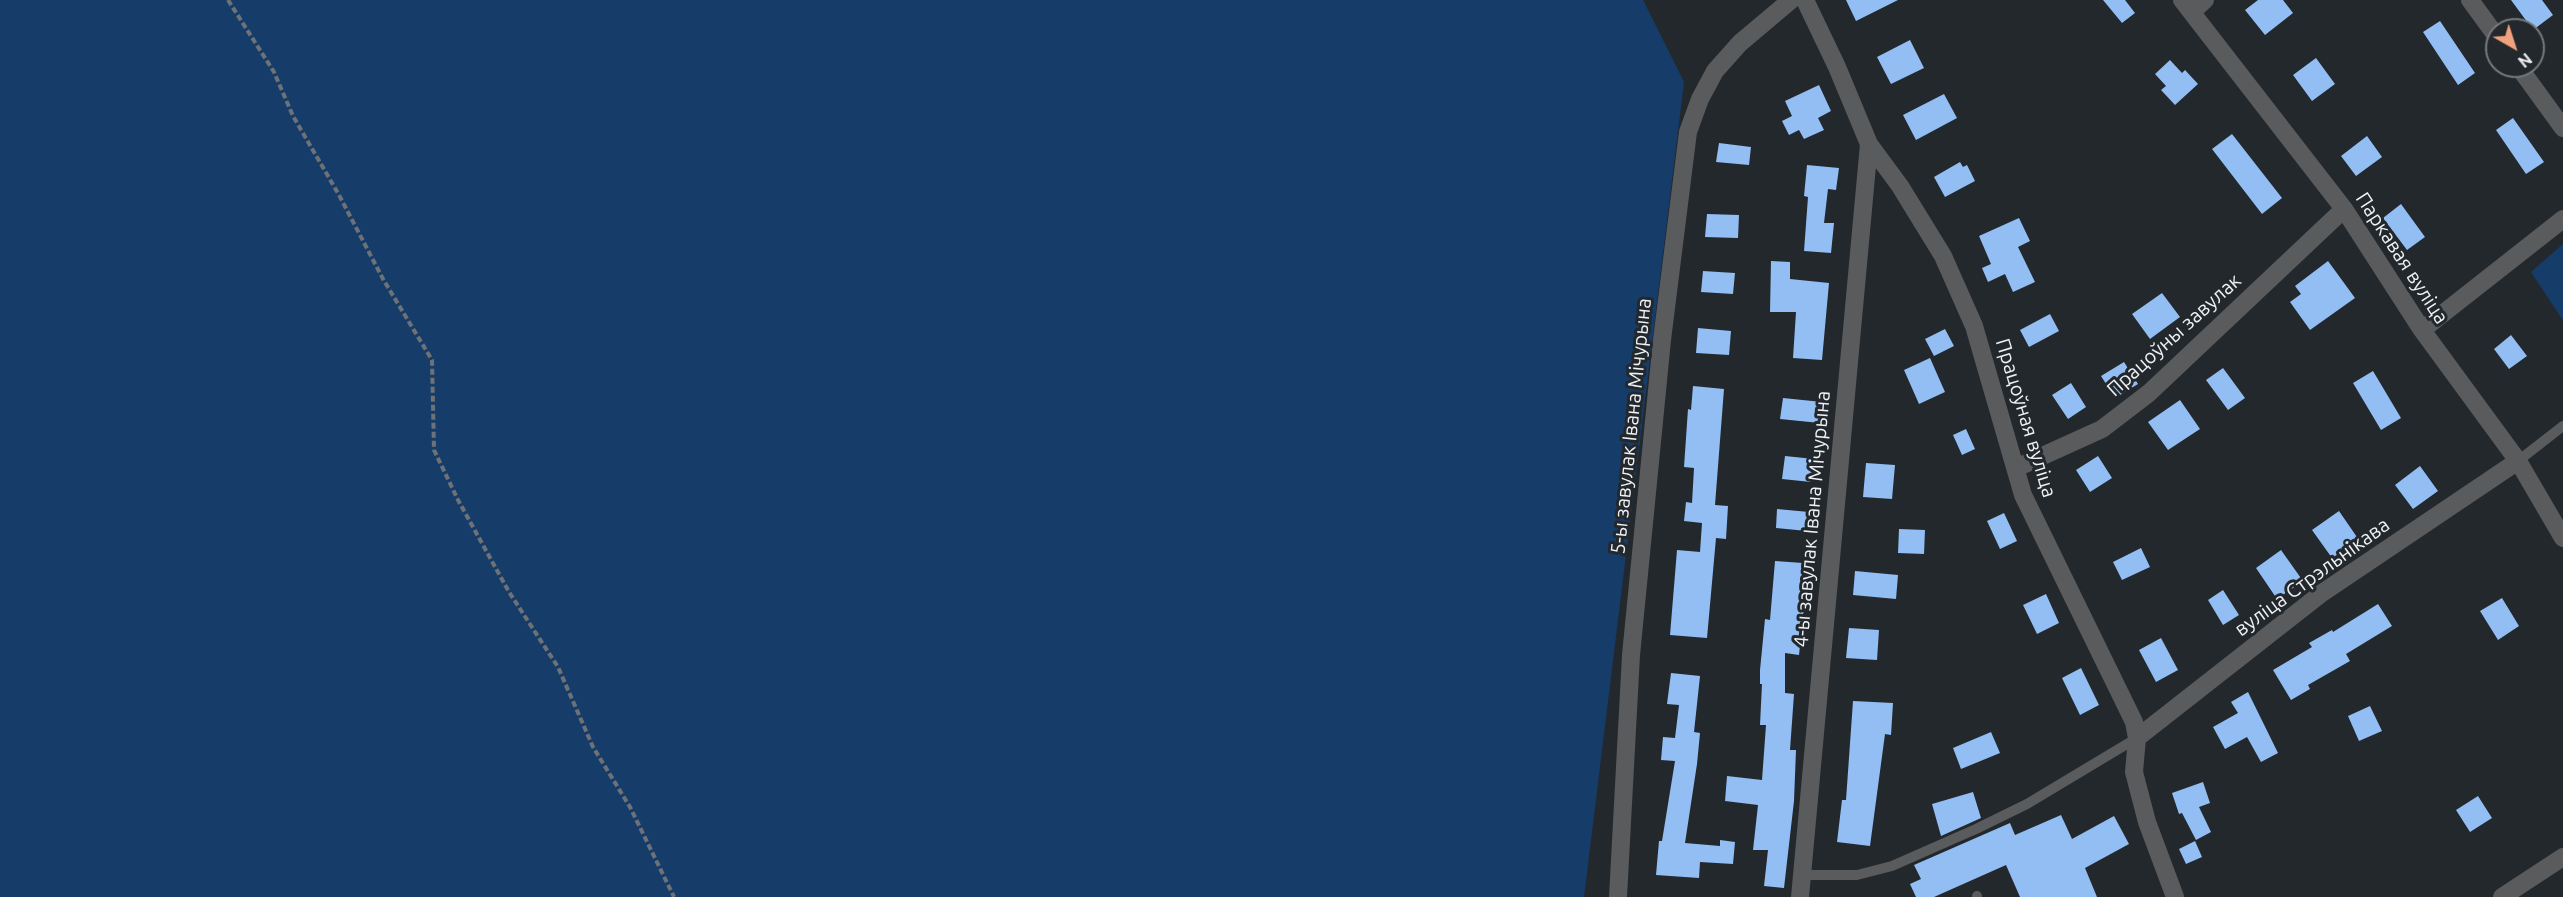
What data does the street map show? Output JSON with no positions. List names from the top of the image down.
{
  "streets": {
    "street": [
      "Паркавая вуліца",
      "Працоўны завулак",
      "Працоўная вуліца",
      "5-ы завулак Івана Мічурына",
      "4-ы завулак Івана Мічурына",
      "вуліца Стрэльнікава"
    ]
  },
  "crossings": [
    ["Паркавая вуліца", "Працоўны завулак"],
    ["Паркавая вуліца", "вуліца Стрэльнікава"],
    ["Працоўны завулак", "Працоўная вуліца"],
    ["Працоўная вуліца", "4-ы завулак Івана Мічурына"],
    ["Працоўная вуліца", "вуліца Стрэльнікава"]
  ],
  "north": "bottom right"
}
